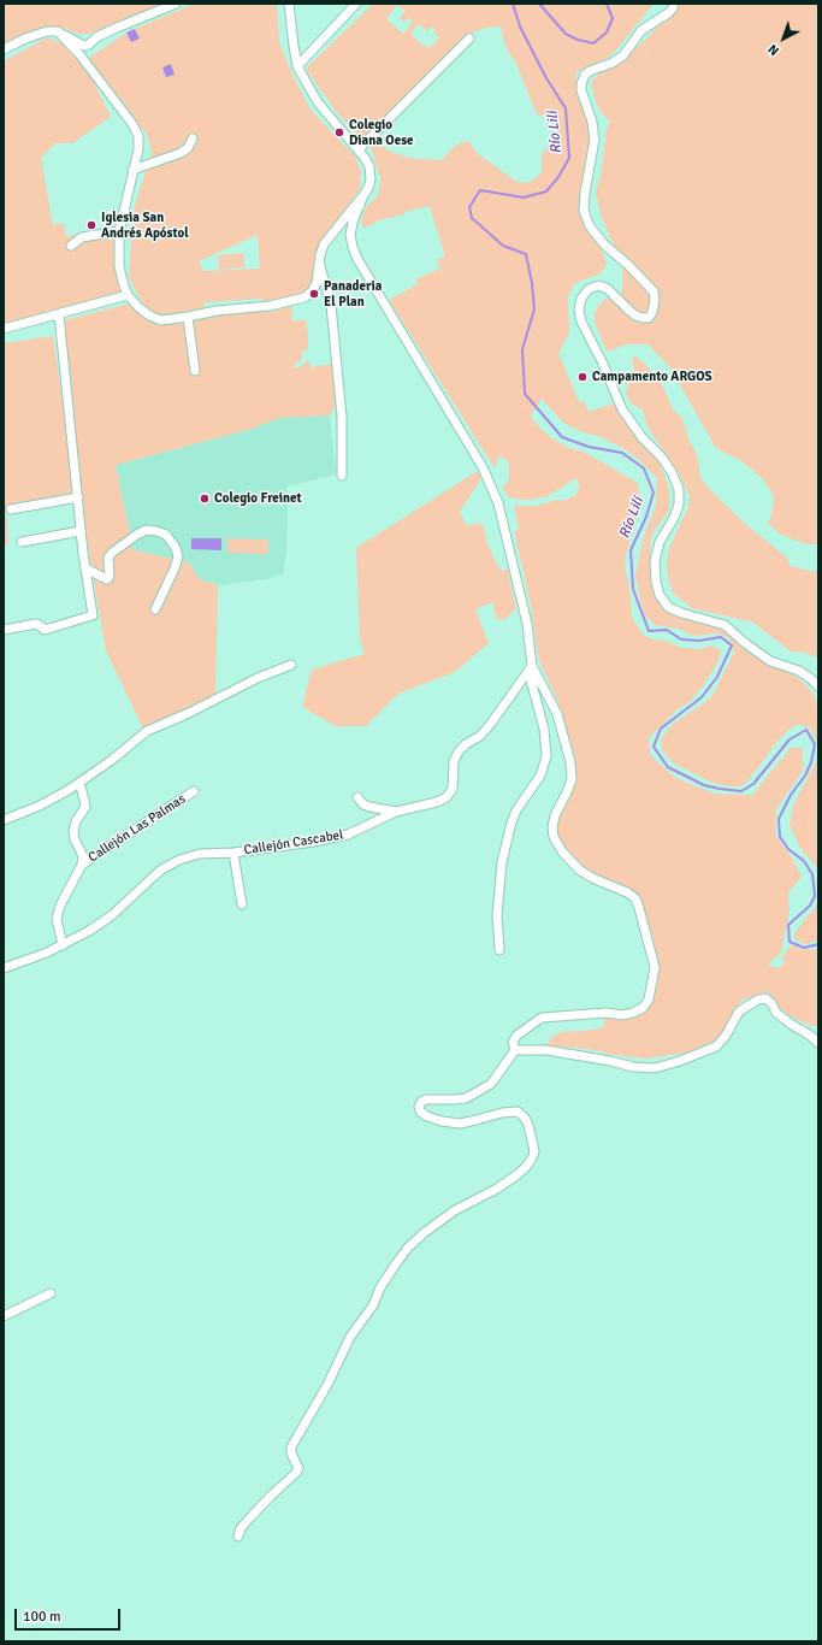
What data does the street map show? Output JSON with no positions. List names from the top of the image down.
{
  "streets": {
    "street": ["Callejón Las Palmas", "Callejón Cascabel"]
  },
  "crossings": [
    ["Callejón Las Palmas", "Callejón Cascabel"]
  ],
  "water": ["Río Lili"],
  "places": [
    "Colegio Diana Oese",
    "Iglesia San Andrés Apóstol",
    "Panaderia El Plan",
    "Campamento ARGOS",
    "Colegio Freinet"
  ],
  "scale_bar": "100 m",
  "north": "bottom left"
}
